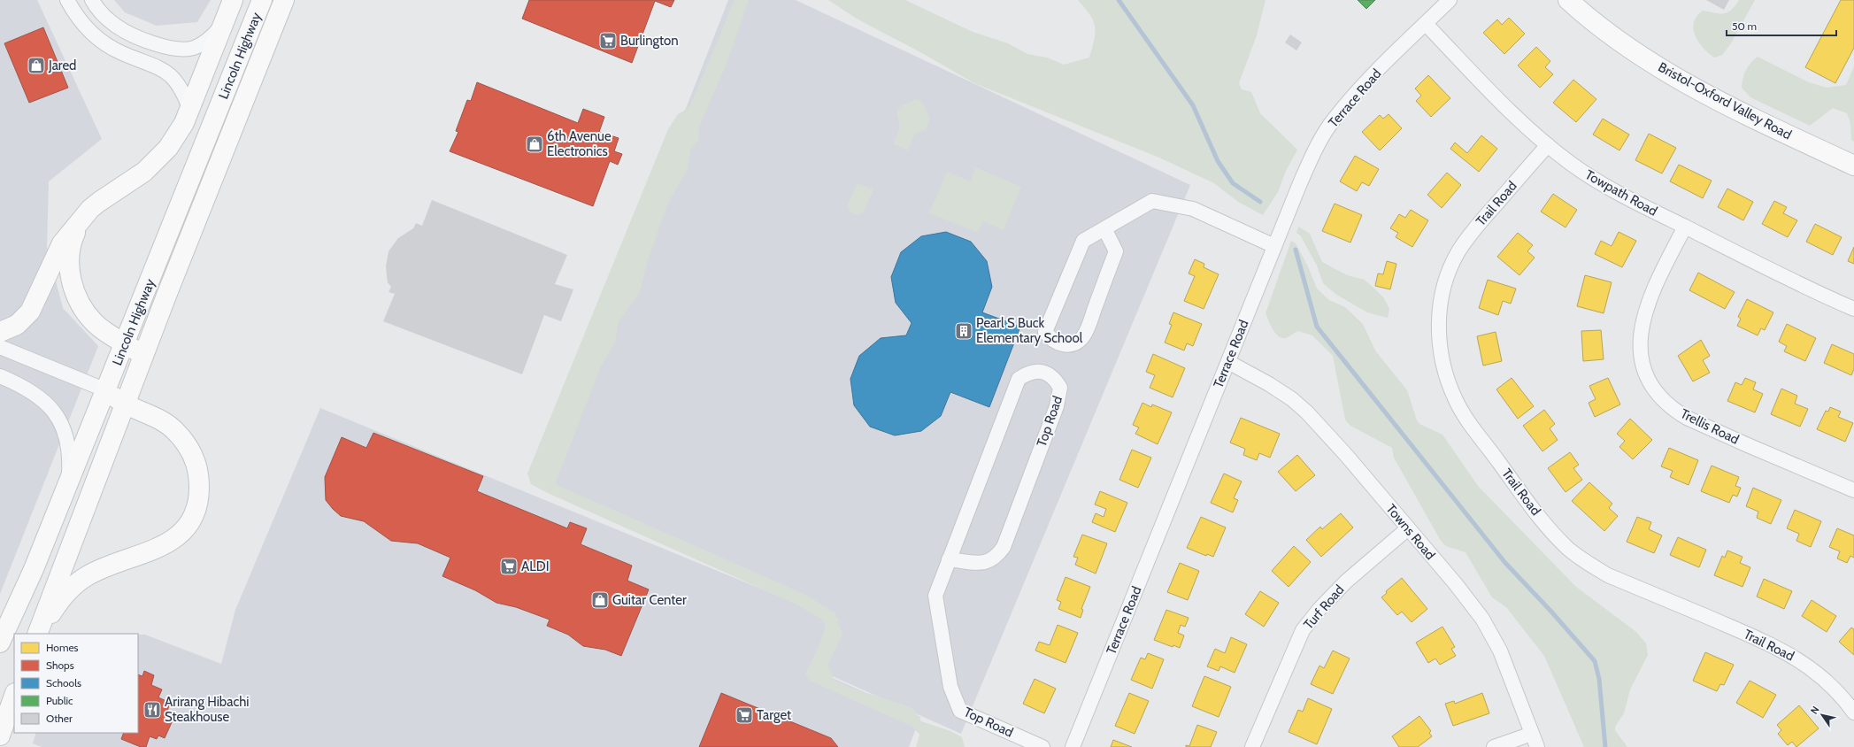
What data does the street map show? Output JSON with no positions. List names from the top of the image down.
{
  "streets": {
    "main road": ["Lincoln Highway", "Bristol-Oxford Valley Road"],
    "street": [
      "Terrace Road",
      "Towpath Road",
      "Trail Road",
      "Top Road",
      "Trellis Road",
      "Towns Road",
      "Turf Road"
    ]
  },
  "crossings": [
    ["Terrace Road", "Towpath Road"],
    ["Terrace Road", "Towns Road"],
    ["Towpath Road", "Trail Road"],
    ["Towpath Road", "Trellis Road"],
    ["Towns Road", "Turf Road"]
  ],
  "places": {
    "supermarket": ["Burlington", "ALDI", "Target"],
    "shop": ["Jared", "6th Avenue Electronics", "Guitar Center"],
    "building": ["Pearl S Buck Elementary School"],
    "restaurant": ["Arirang Hibachi Steakhouse"]
  },
  "legend": [
    "Homes",
    "Shops",
    "Schools",
    "Public",
    "Other"
  ],
  "scale_bar": "50 m",
  "north": "top left"
}
